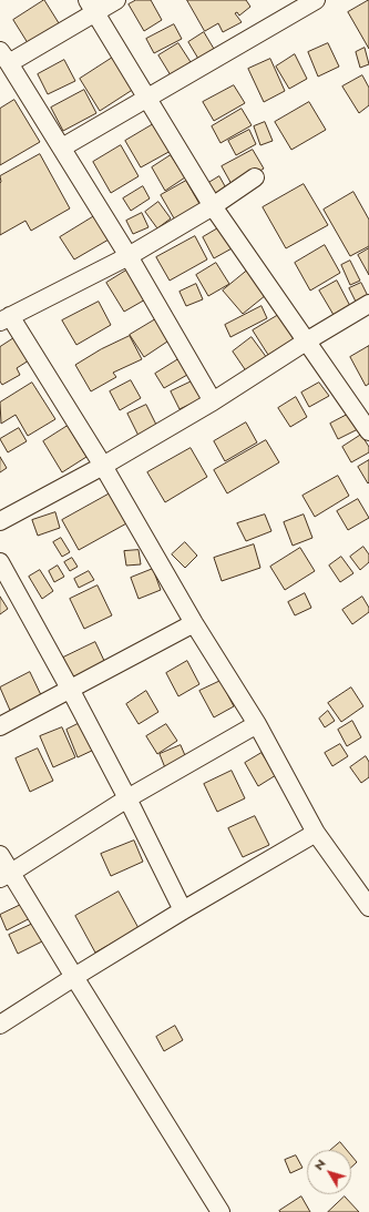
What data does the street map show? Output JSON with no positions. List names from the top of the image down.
{
  "north": "top left"
}
